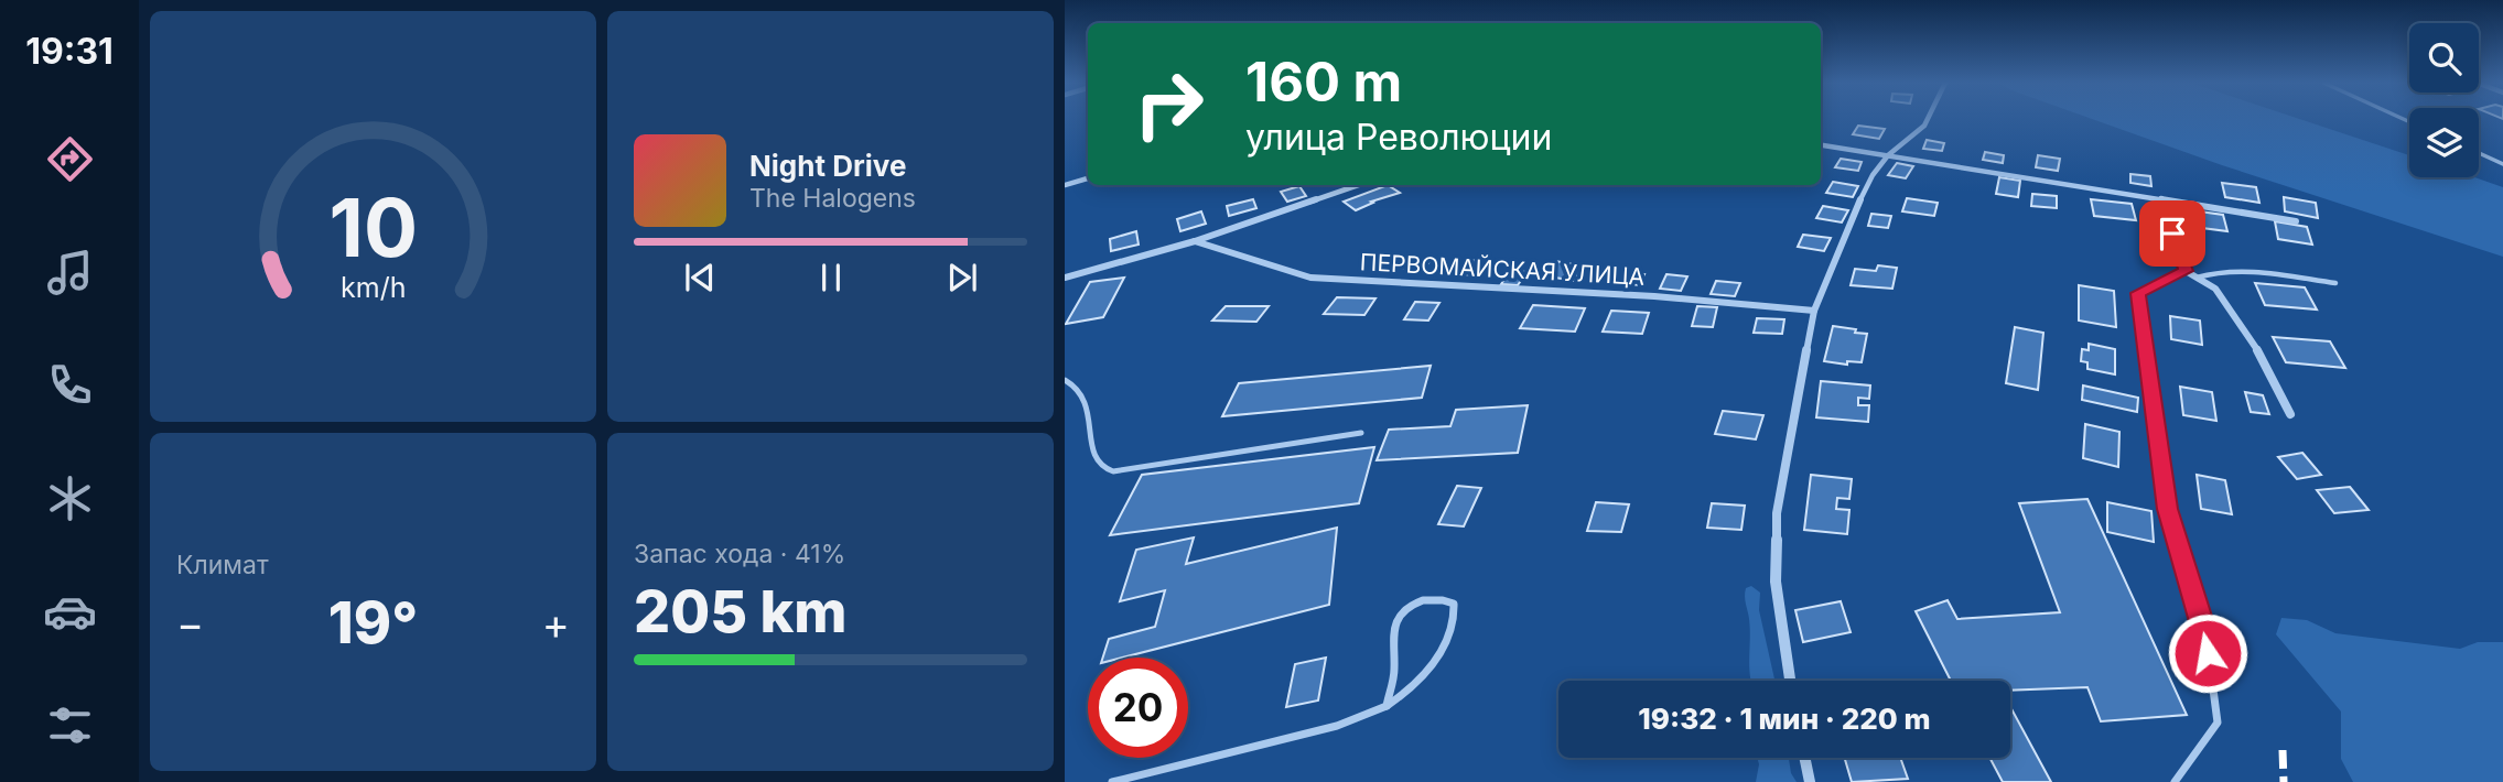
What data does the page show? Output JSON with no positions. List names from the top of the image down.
{
  "streets": {
    "street": ["ПЕРВОМАЙСКАЯ УЛИЦА"]
  },
  "page": {
    "tabs": "19:31",
    "turn": ["160 m", "улица Революции"],
    "song": ["Night Drive", "The Halogens"],
    "tile": [
      "Климат",
      ["Запас хода · 41%", "205 km"]
    ],
    "heat": ["−", "19°", "+"],
    "limit": "20",
    "trip": "19:32 · 1 мин · 220 m",
    "gauge": ["10", "km/h"]
  }
}
